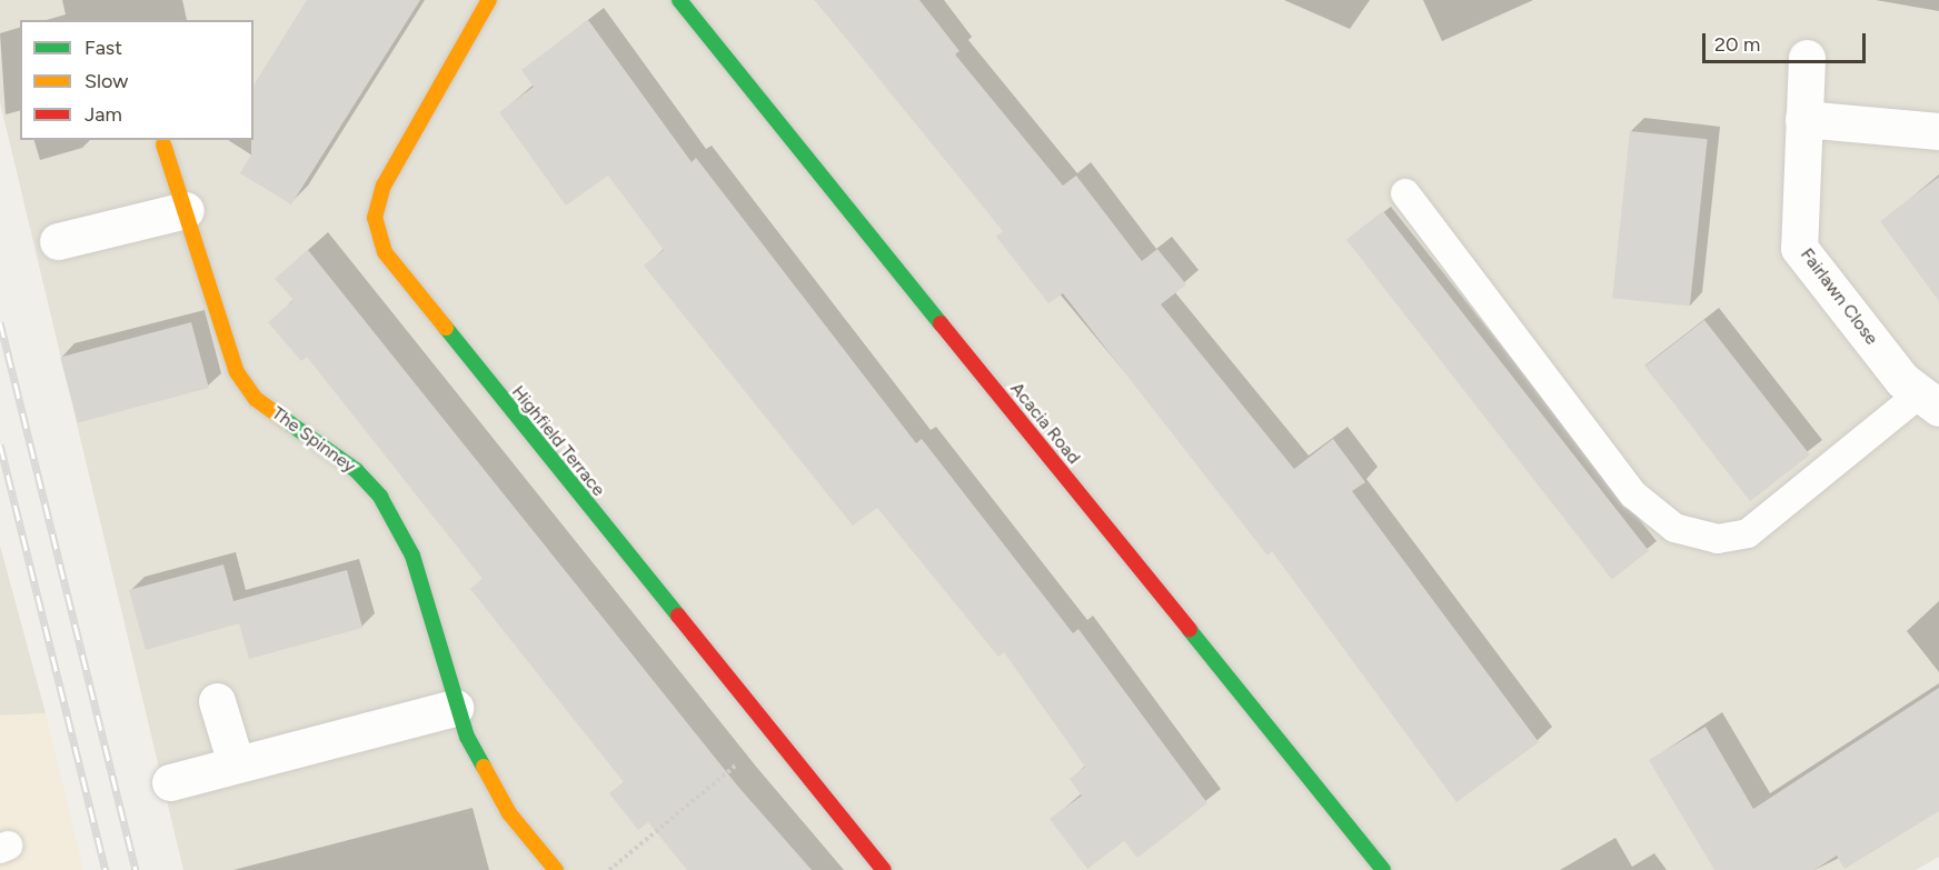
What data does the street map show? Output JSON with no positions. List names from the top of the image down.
{
  "streets": {
    "street": [
      "Fairlawn Close",
      "Acacia Road",
      "The Spinney",
      "Highfield Terrace"
    ]
  },
  "legend": ["Fast", "Slow", "Jam"],
  "scale_bar": "20 m"
}
